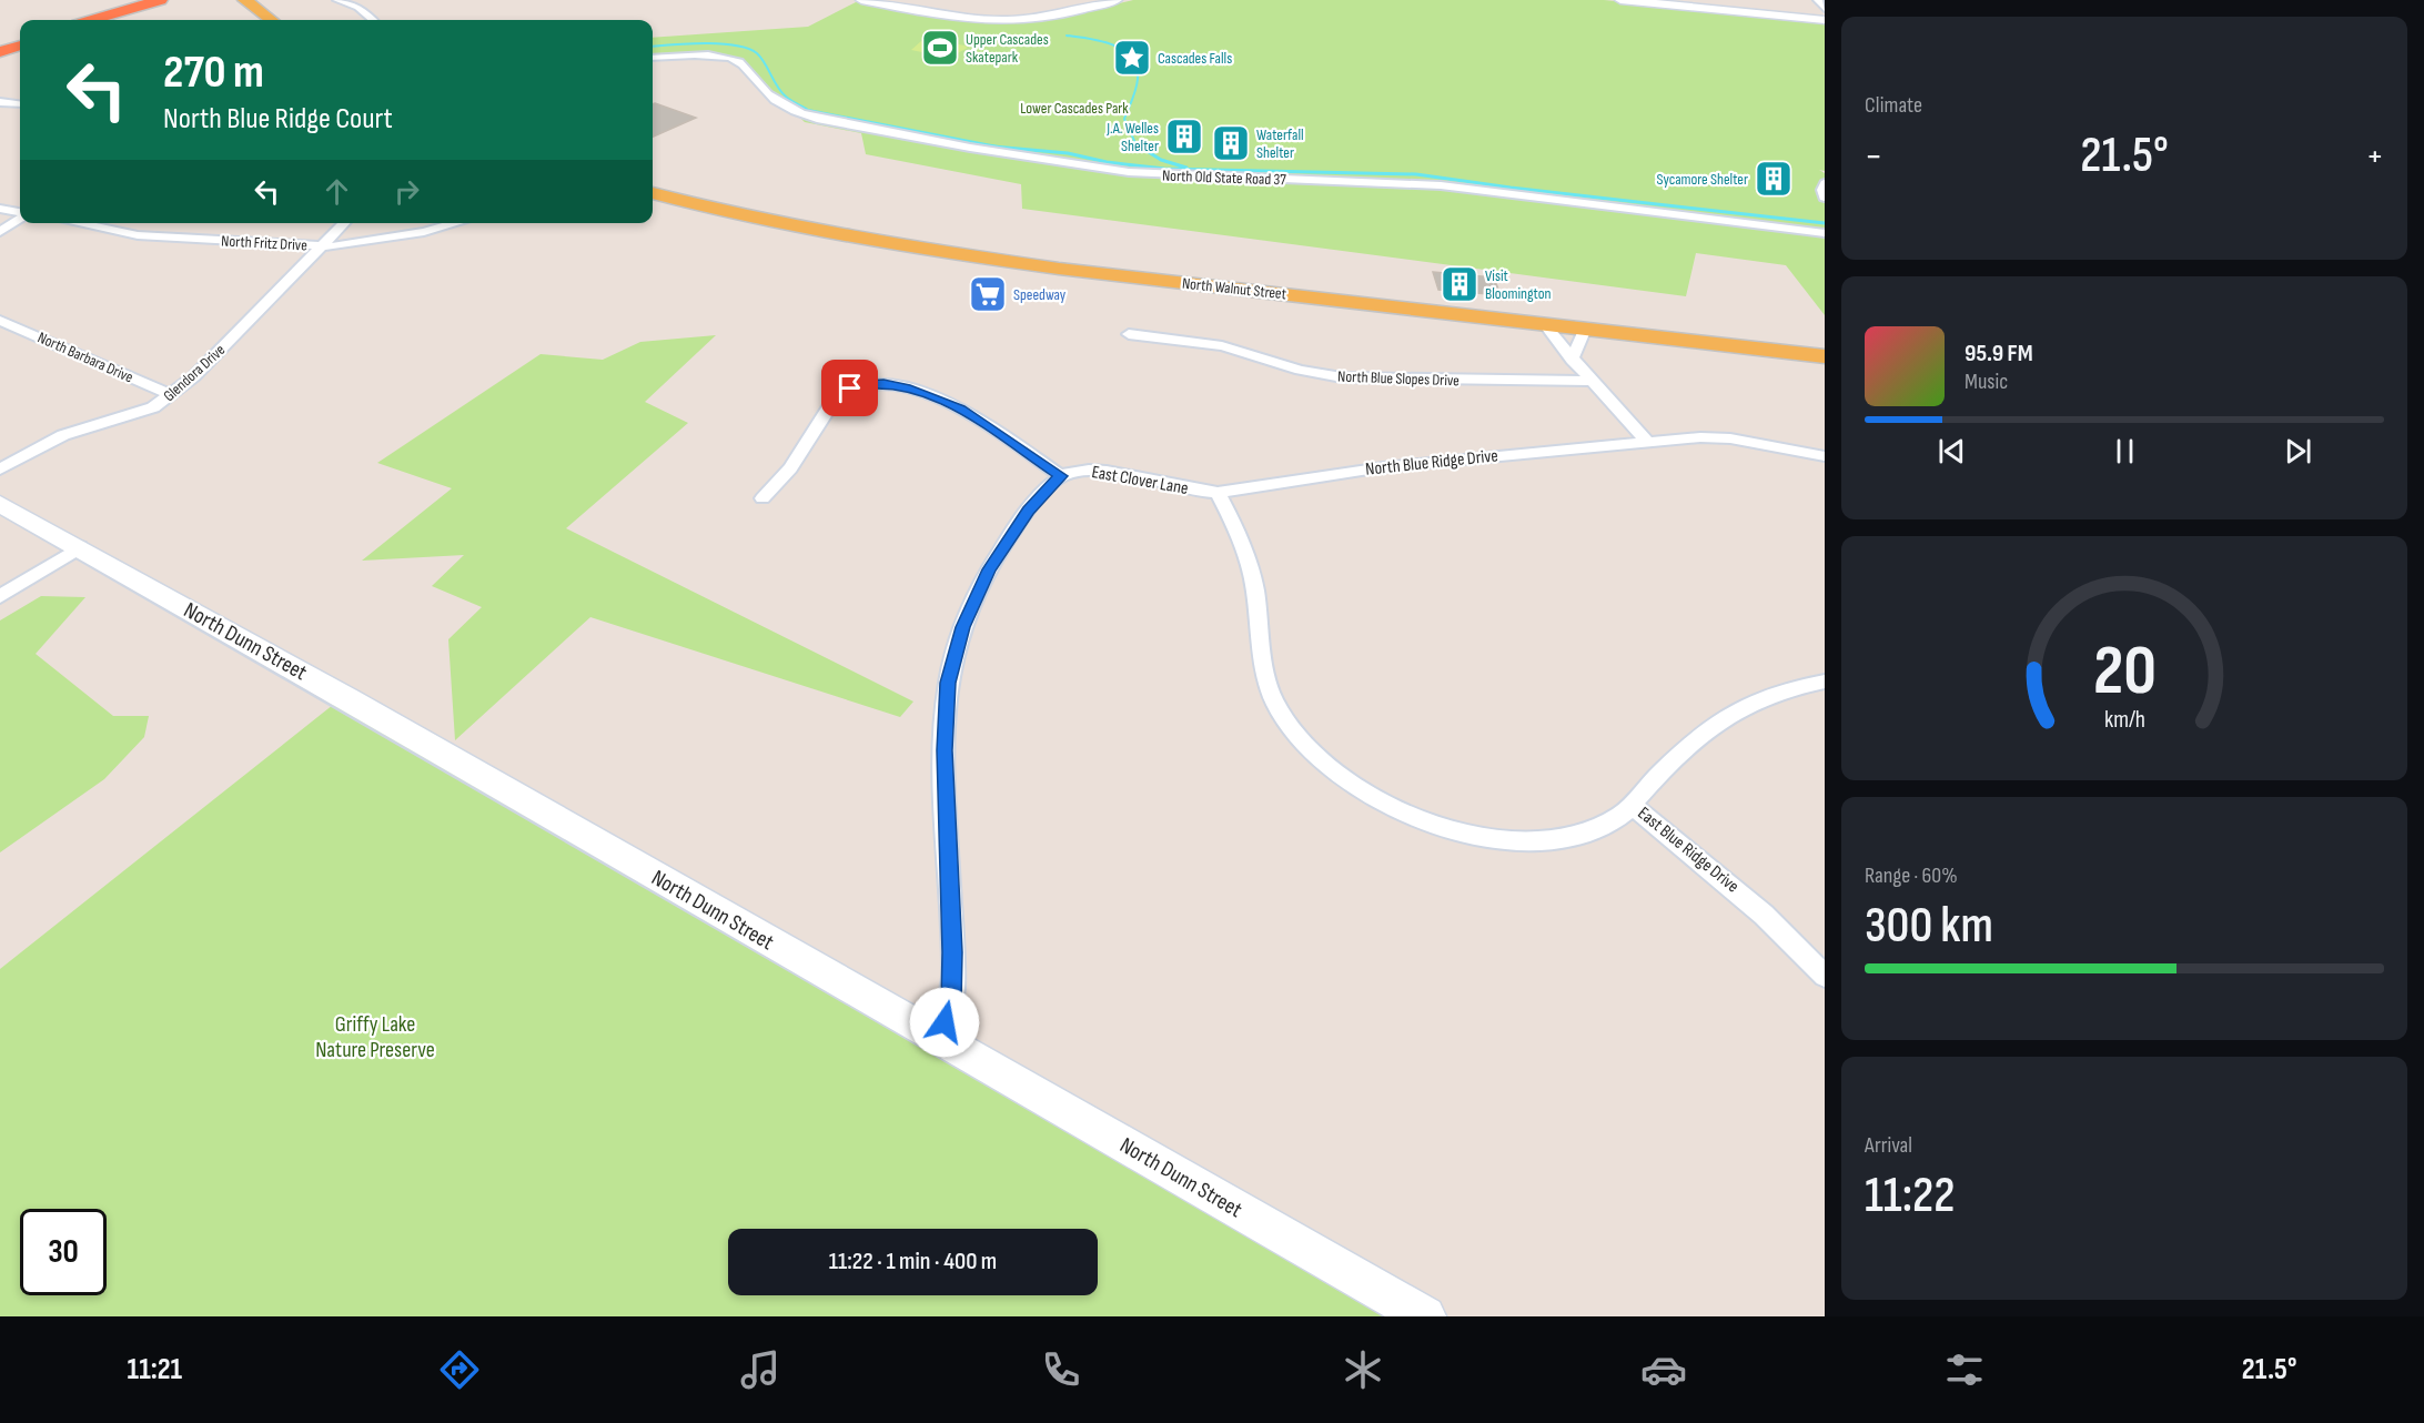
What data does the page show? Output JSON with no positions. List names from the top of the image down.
{
  "streets": {
    "main road": ["North Walnut Street"],
    "street": [
      "North Old State Road 37",
      "North Fritz Drive",
      "North Barbara Drive",
      "Glendora Drive",
      "North Blue Slopes Drive",
      "North Blue Ridge Drive",
      "East Clover Lane",
      "North Dunn Street",
      "East Blue Ridge Drive"
    ]
  },
  "crossings": [
    ["North Fritz Drive", "Glendora Drive"],
    ["North Barbara Drive", "Glendora Drive"],
    ["North Blue Ridge Drive", "East Clover Lane"],
    ["North Blue Ridge Drive", "East Blue Ridge Drive"],
    ["East Clover Lane", "East Blue Ridge Drive"]
  ],
  "parks": ["Lower Cascades Park", "Griffy Lake Nature Preserve"],
  "places": {
    "sports": ["Upper Cascades Skatepark"],
    "place": ["Cascades Falls"],
    "building": [
      "J.A. Welles Shelter",
      "Waterfall Shelter",
      "Sycamore Shelter",
      "Visit Bloomington"
    ],
    "supermarket": ["Speedway"]
  },
  "page": {
    "tile": [
      "Climate",
      ["Range · 60%", "300 km"],
      ["Arrival", "11:22"]
    ],
    "turn": ["270 m", "North Blue Ridge Court"],
    "heat": ["−", "21.5°", "+"],
    "song": ["95.9 FM", "Music"],
    "limit": "30",
    "trip": "11:22 · 1 min · 400 m",
    "tabs": ["11:21", "21.5°"],
    "gauge": ["20", "km/h"]
  }
}
